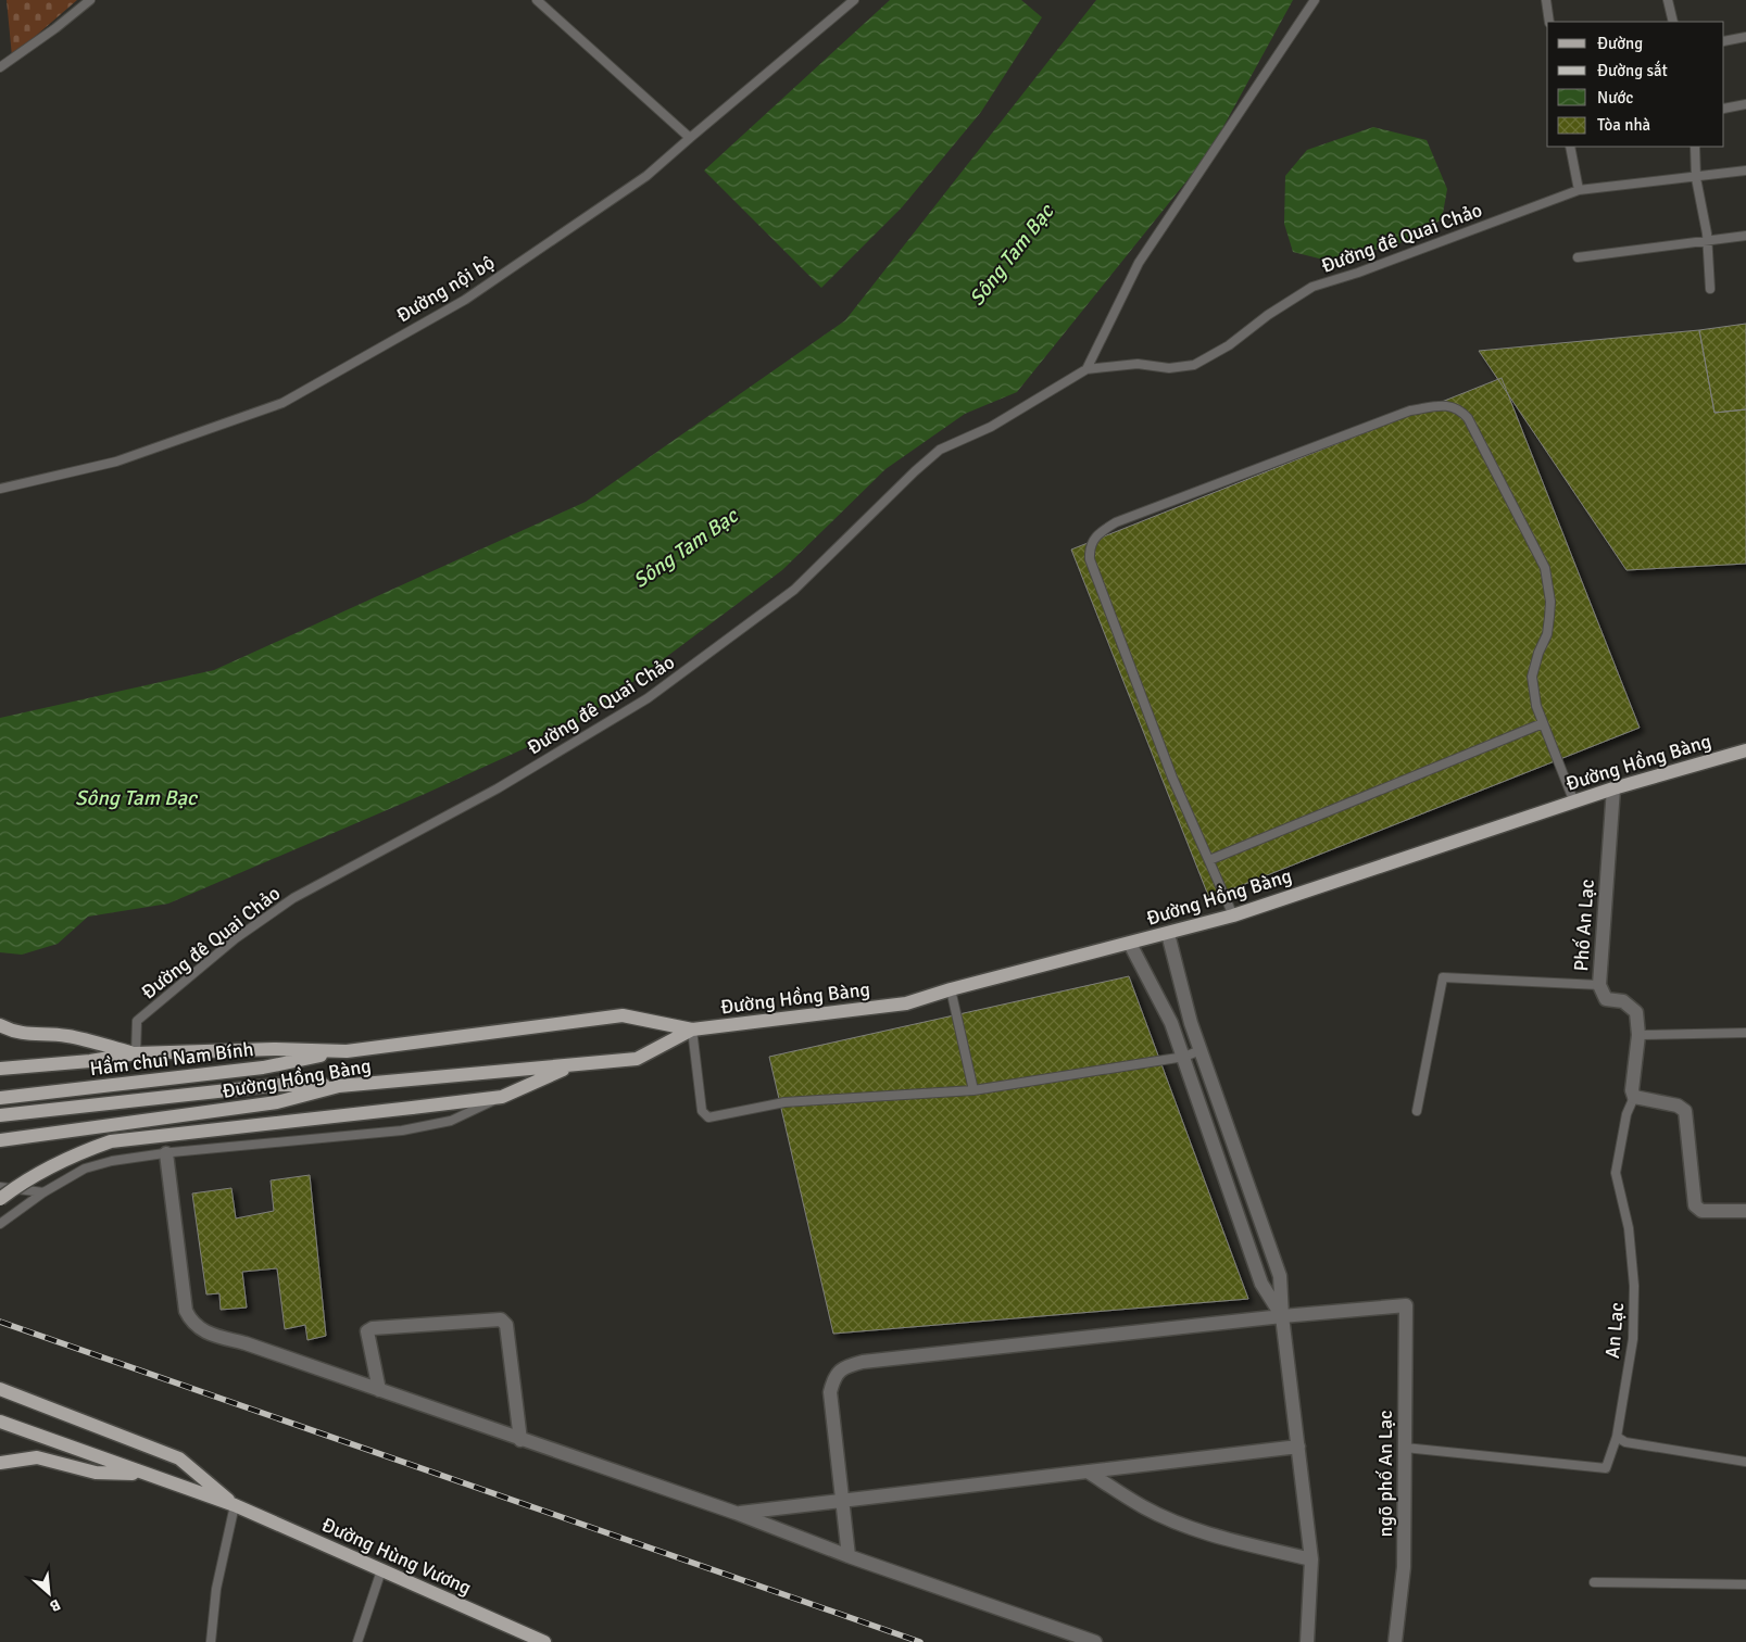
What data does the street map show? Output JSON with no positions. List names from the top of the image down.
{
  "streets": {
    "main road": ["Đường Hồng Bàng", "Hầm chui Nam Bính", "Đường Hùng Vương"],
    "street": ["Phố An Lạc", "ngõ phố An Lạc"],
    "lane": ["Đường đê Quai Chảo", "Đường nội bộ", "An Lạc"]
  },
  "crossings": [
    ["Đường đê Quai Chảo", "Đường Hồng Bàng"],
    ["Đường Hồng Bàng", "Phố An Lạc"],
    ["Đường Hồng Bàng", "Hầm chui Nam Bính"],
    ["Phố An Lạc", "An Lạc"],
    ["An Lạc", "ngõ phố An Lạc"]
  ],
  "water": ["Sông Tam Bạc"],
  "legend": [
    "Đường",
    "Đường sắt",
    "Nước",
    "Tòa nhà"
  ],
  "north": "bottom right"
}
